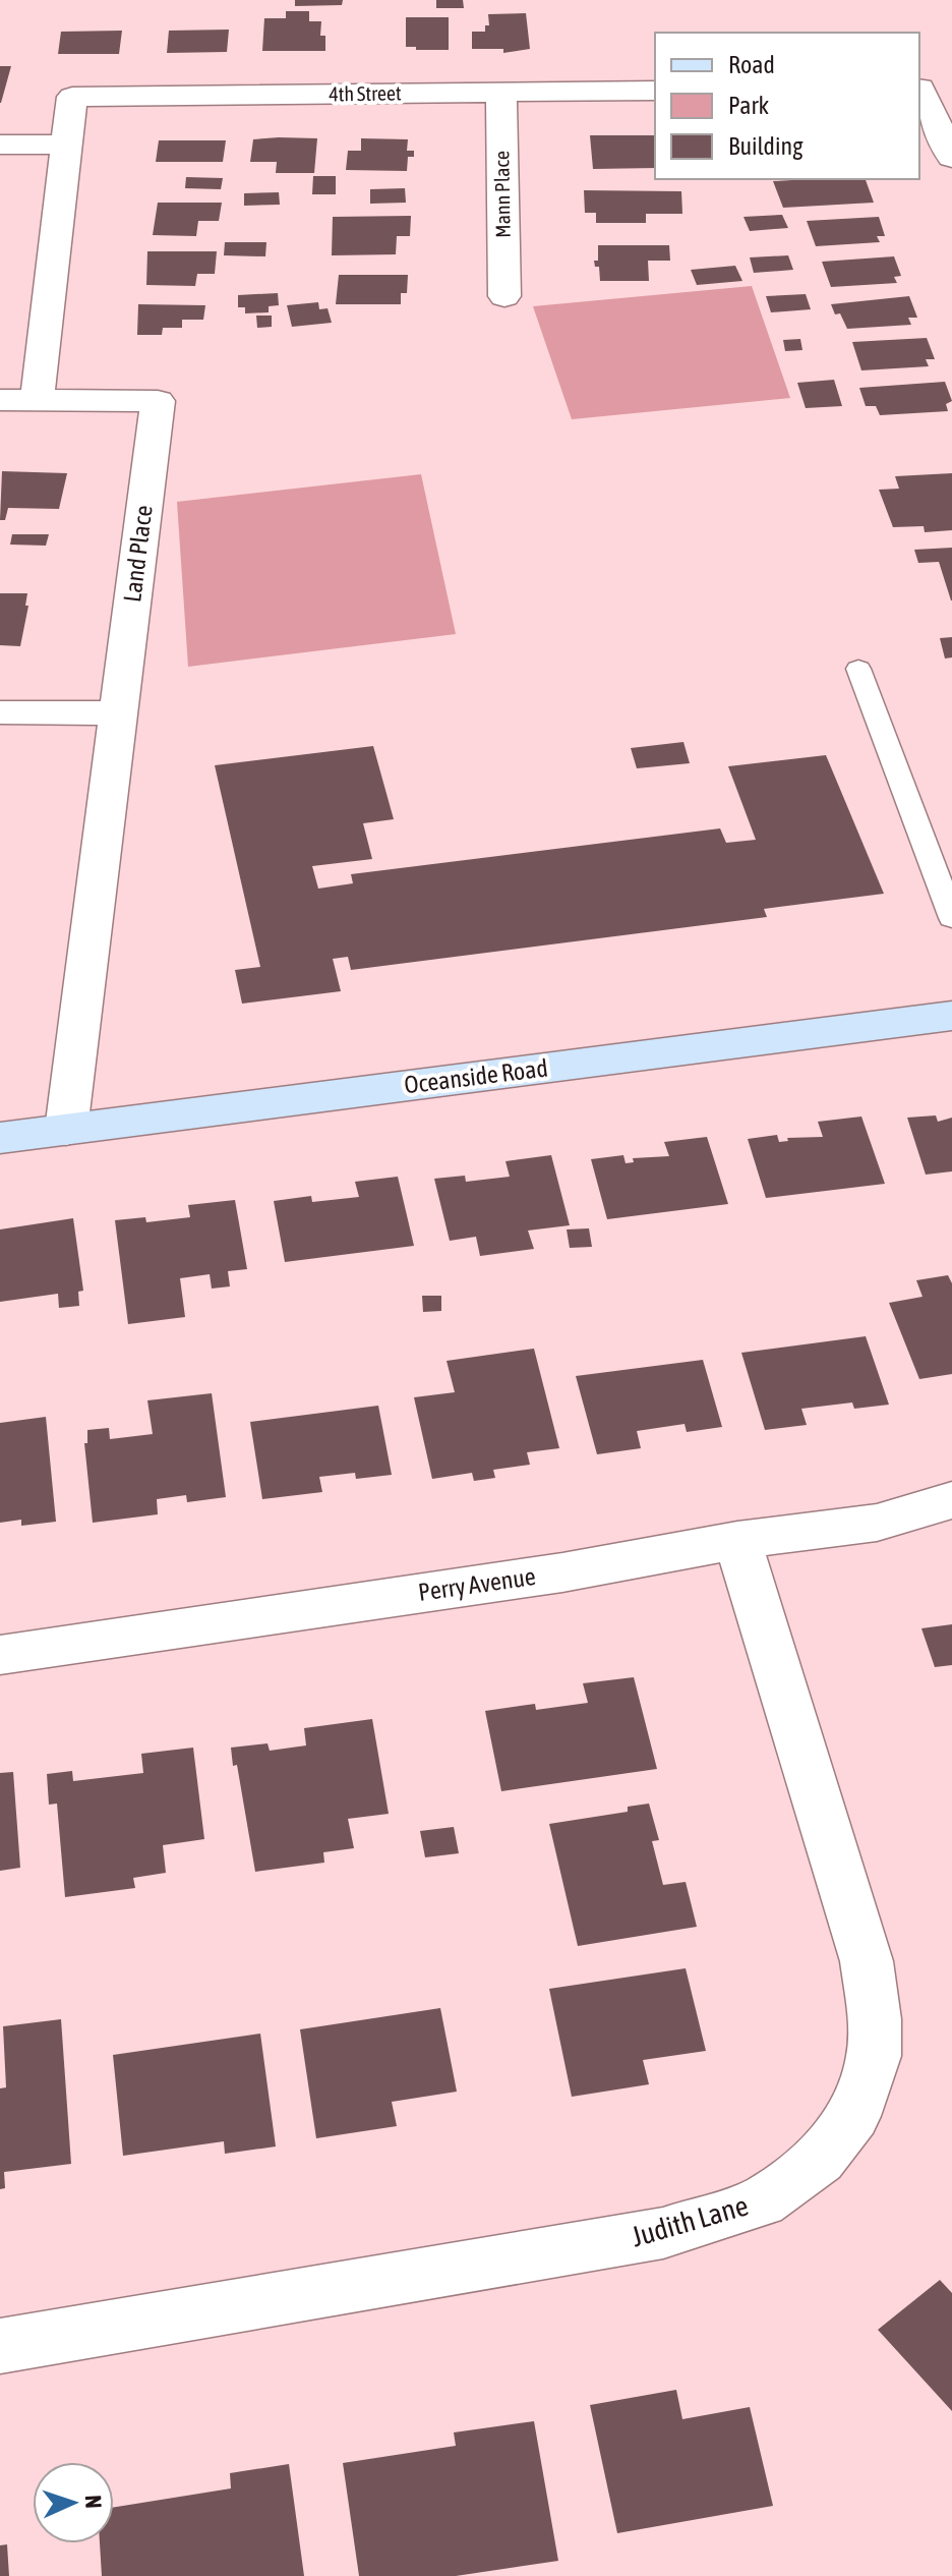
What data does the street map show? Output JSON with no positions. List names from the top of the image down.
{
  "streets": {
    "main road": ["Oceanside Road"],
    "street": [
      "4th Street",
      "Mann Place",
      "Land Place",
      "Perry Avenue",
      "Judith Lane"
    ]
  },
  "crossings": [
    ["4th Street", "Mann Place"],
    ["4th Street", "Land Place"],
    ["Land Place", "Oceanside Road"],
    ["Perry Avenue", "Judith Lane"]
  ],
  "legend": ["Road", "Park", "Building"],
  "north": "right"
}
